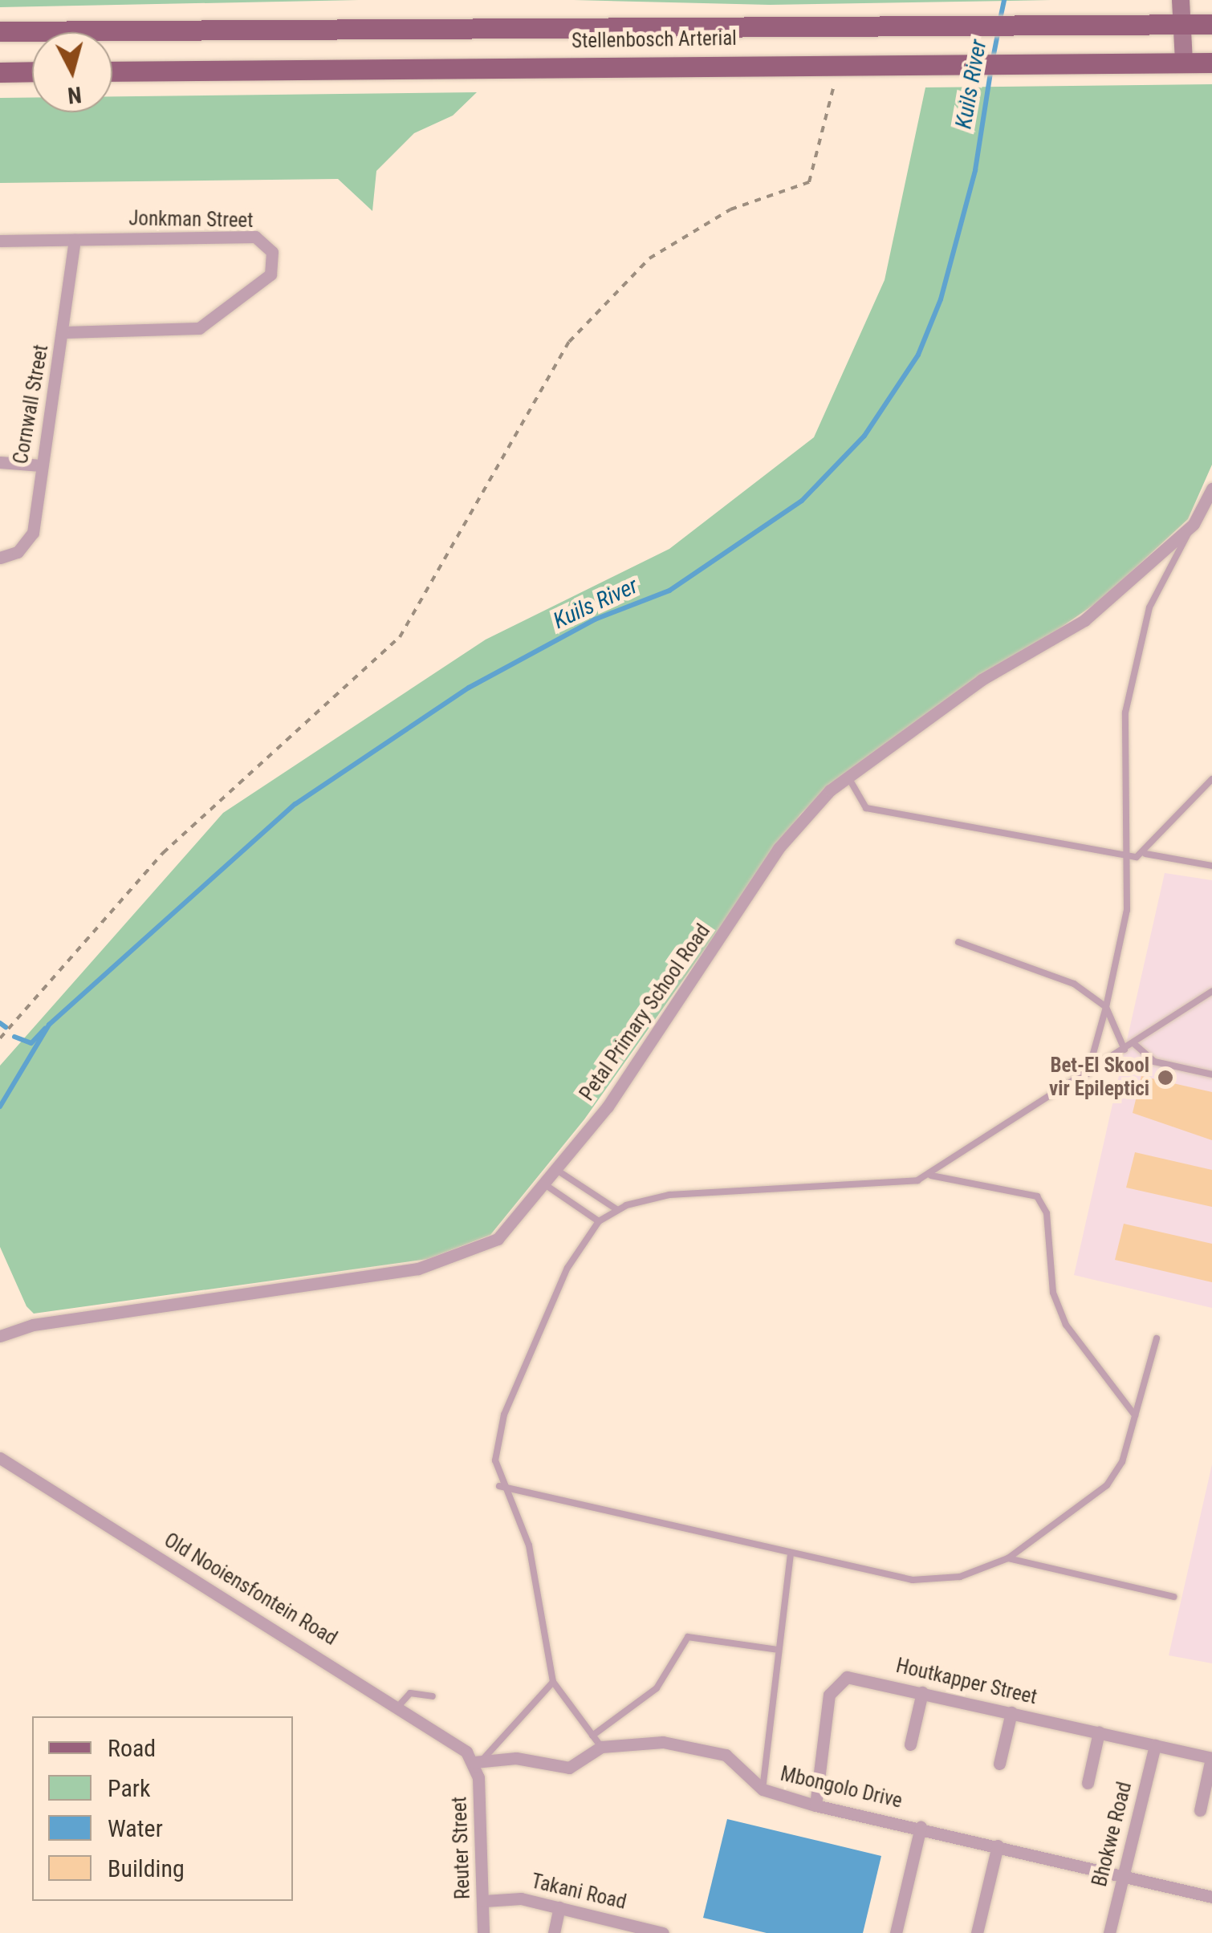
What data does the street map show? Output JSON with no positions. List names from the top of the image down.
{
  "streets": {
    "main road": ["Stellenbosch Arterial"],
    "street": [
      "Jonkman Street",
      "Cornwall Street",
      "Petal Primary School Road",
      "Old Nooiensfontein Road",
      "Houtkapper Street",
      "Mbongolo Drive",
      "Bhokwe Road",
      "Reuter Street",
      "Takani Road"
    ]
  },
  "crossings": [
    ["Jonkman Street", "Cornwall Street"],
    ["Old Nooiensfontein Road", "Mbongolo Drive"],
    ["Old Nooiensfontein Road", "Reuter Street"],
    ["Houtkapper Street", "Mbongolo Drive"],
    ["Houtkapper Street", "Bhokwe Road"],
    ["Mbongolo Drive", "Bhokwe Road"],
    ["Mbongolo Drive", "Reuter Street"],
    ["Reuter Street", "Takani Road"]
  ],
  "water": ["Kuils River"],
  "places": ["Bet-El Skool vir Epileptici"],
  "legend": [
    "Road",
    "Park",
    "Water",
    "Building"
  ],
  "north": "bottom"
}
